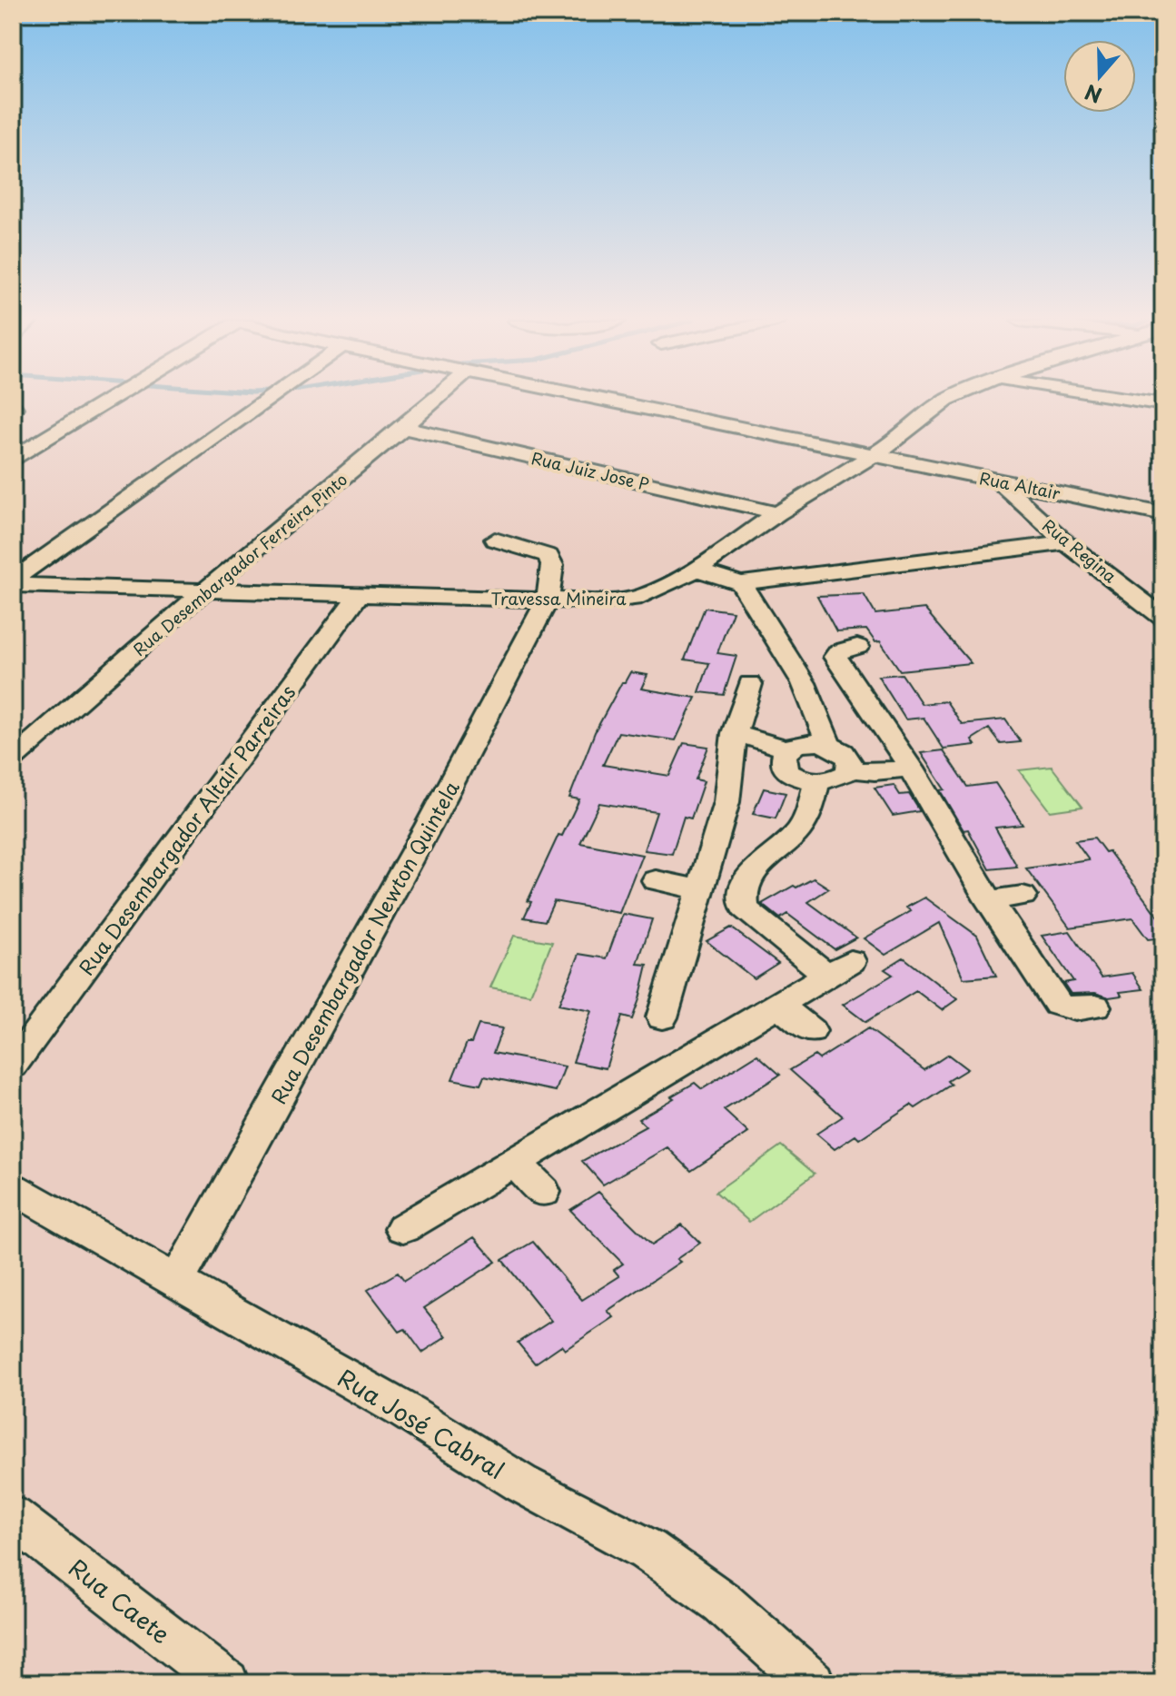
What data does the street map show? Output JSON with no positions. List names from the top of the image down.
{
  "streets": {
    "street": [
      "Rua Juiz Jose P",
      "Rua Altair",
      "Rua Regina",
      "Rua Desembargador Ferreira Pinto",
      "Travessa Mineira",
      "Rua Desembargador Altair Parreiras",
      "Rua Desembargador Newton Quintela",
      "Rua José Cabral",
      "Rua Caete"
    ]
  },
  "crossings": [
    ["Rua Juiz Jose P", "Rua Desembargador Ferreira Pinto"],
    ["Rua Juiz Jose P", "Travessa Mineira"],
    ["Rua Altair", "Rua Regina"],
    ["Rua Altair", "Travessa Mineira"],
    ["Rua Desembargador Ferreira Pinto", "Travessa Mineira"],
    ["Travessa Mineira", "Rua Desembargador Altair Parreiras"],
    ["Travessa Mineira", "Rua Desembargador Newton Quintela"],
    ["Rua Desembargador Newton Quintela", "Rua José Cabral"]
  ],
  "north": "bottom"
}
